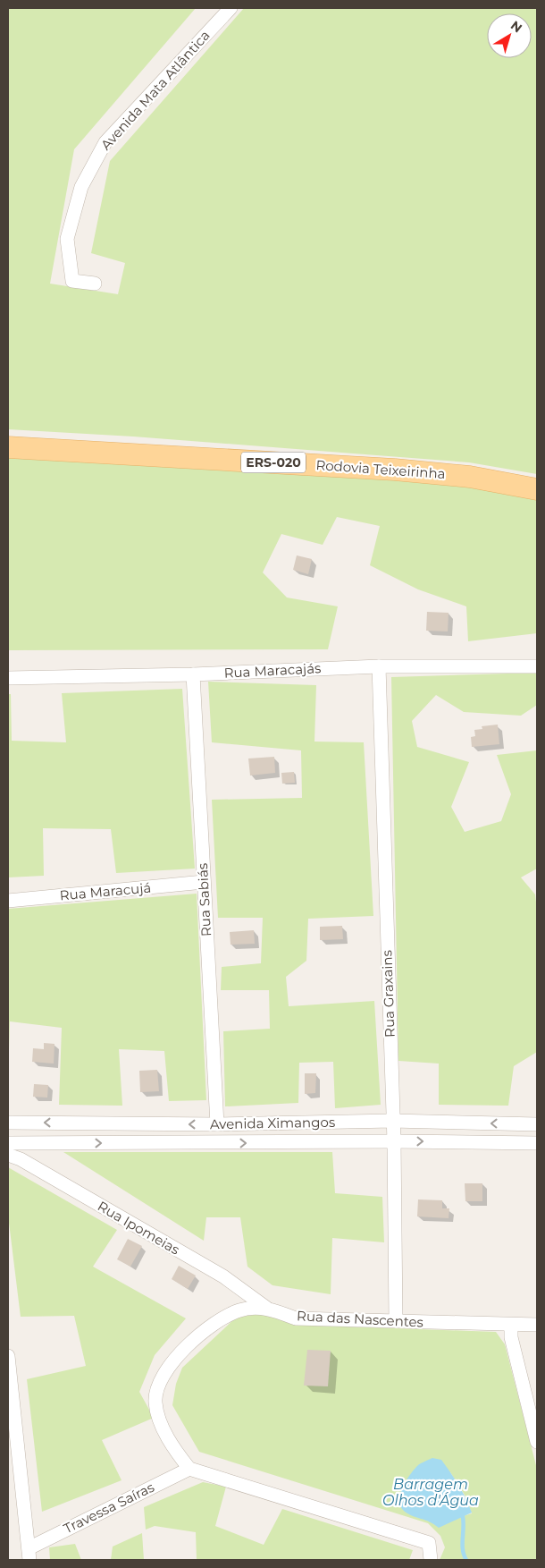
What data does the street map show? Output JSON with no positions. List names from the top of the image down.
{
  "streets": {
    "main road": ["ERS-020", "Rodovia Teixeirinha"],
    "street": [
      "Avenida Mata Atlântica",
      "Rua Maracajás",
      "Rua Maracujá",
      "Rua Sabiás",
      "Rua Graxains",
      "Avenida Ximangos",
      "Rua Ipomeias",
      "Rua das Nascentes",
      "Travessa Saíras"
    ]
  },
  "crossings": [
    ["Rua Maracajás", "Rua Sabiás"],
    ["Rua Maracajás", "Rua Graxains"],
    ["Rua Maracujá", "Rua Sabiás"],
    ["Rua Sabiás", "Avenida Ximangos"],
    ["Rua Graxains", "Avenida Ximangos"],
    ["Rua Graxains", "Rua das Nascentes"],
    ["Rua Ipomeias", "Rua das Nascentes"],
    ["Rua das Nascentes", "Travessa Saíras"]
  ],
  "water": ["Barragem Olhos d'Água"],
  "north": "top right"
}
